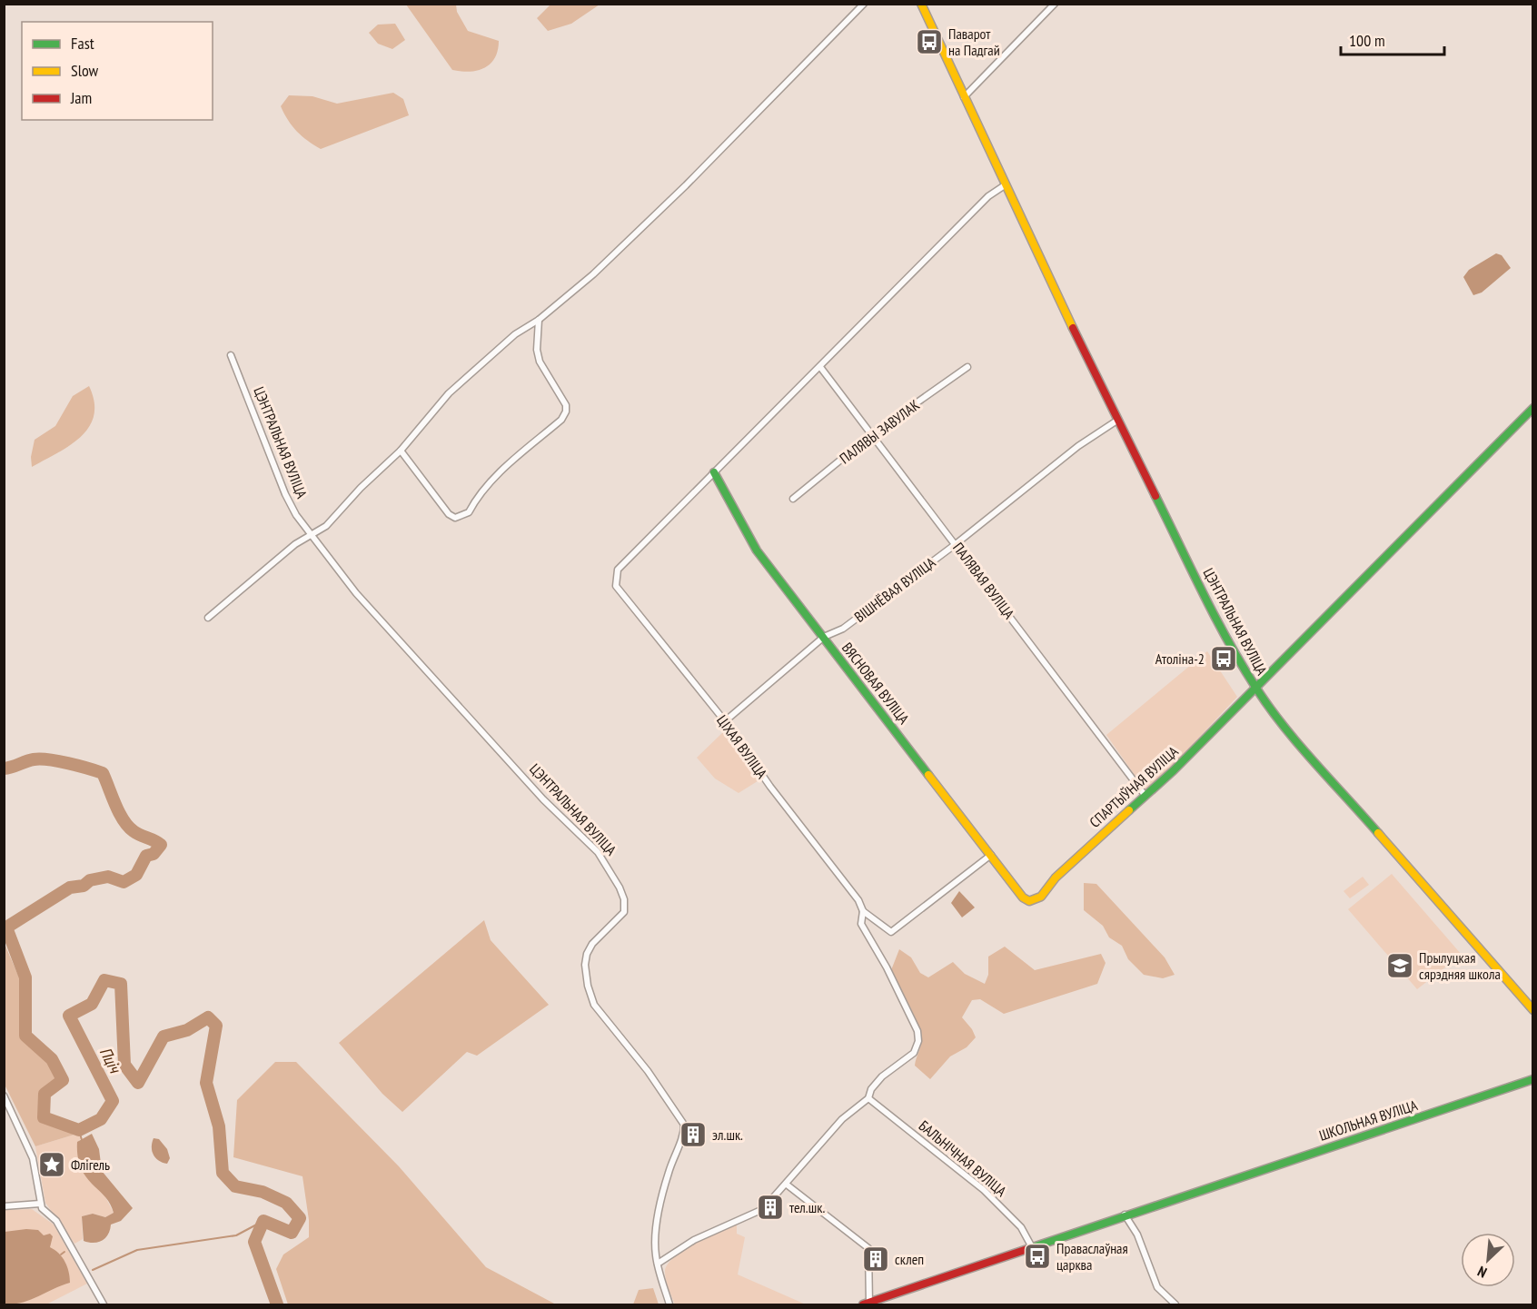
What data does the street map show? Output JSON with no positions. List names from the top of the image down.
{
  "streets": {
    "street": [
      "ПАЛЯВЫ ЗАВУЛАК",
      "ЦЭНТРАЛЬНАЯ ВУЛІЦА",
      "ПАЛЯВАЯ ВУЛІЦА",
      "ВІШНЁВАЯ ВУЛІЦА",
      "ВЯСНОВАЯ ВУЛІЦА",
      "ЦІХАЯ ВУЛІЦА",
      "СПАРТЫЎНАЯ ВУЛІЦА",
      "ШКОЛЬНАЯ ВУЛІЦА",
      "БАЛЬНІЧНАЯ ВУЛІЦА"
    ]
  },
  "crossings": [
    ["ПАЛЯВЫ ЗАВУЛАК", "ПАЛЯВАЯ ВУЛІЦА"],
    ["ЦЭНТРАЛЬНАЯ ВУЛІЦА", "ВІШНЁВАЯ ВУЛІЦА"],
    ["ЦЭНТРАЛЬНАЯ ВУЛІЦА", "СПАРТЫЎНАЯ ВУЛІЦА"],
    ["ПАЛЯВАЯ ВУЛІЦА", "ВІШНЁВАЯ ВУЛІЦА"],
    ["ПАЛЯВАЯ ВУЛІЦА", "СПАРТЫЎНАЯ ВУЛІЦА"],
    ["ВІШНЁВАЯ ВУЛІЦА", "ВЯСНОВАЯ ВУЛІЦА"],
    ["ВІШНЁВАЯ ВУЛІЦА", "ЦІХАЯ ВУЛІЦА"],
    ["ВЯСНОВАЯ ВУЛІЦА", "ЦІХАЯ ВУЛІЦА"],
    ["ВЯСНОВАЯ ВУЛІЦА", "СПАРТЫЎНАЯ ВУЛІЦА"]
  ],
  "water": ["Пціч"],
  "places": {
    "bus stop": ["Паварот на Падгай", "Атоліна-2", "Праваслаўная царква"],
    "school or university": ["Прылуцкая сярэдняя школа"],
    "building": ["эл.шк.", "тел.шк.", "склеп"],
    "place": ["Флігель"]
  },
  "legend": ["Fast", "Slow", "Jam"],
  "scale_bar": "100 m",
  "north": "bottom left"
}
